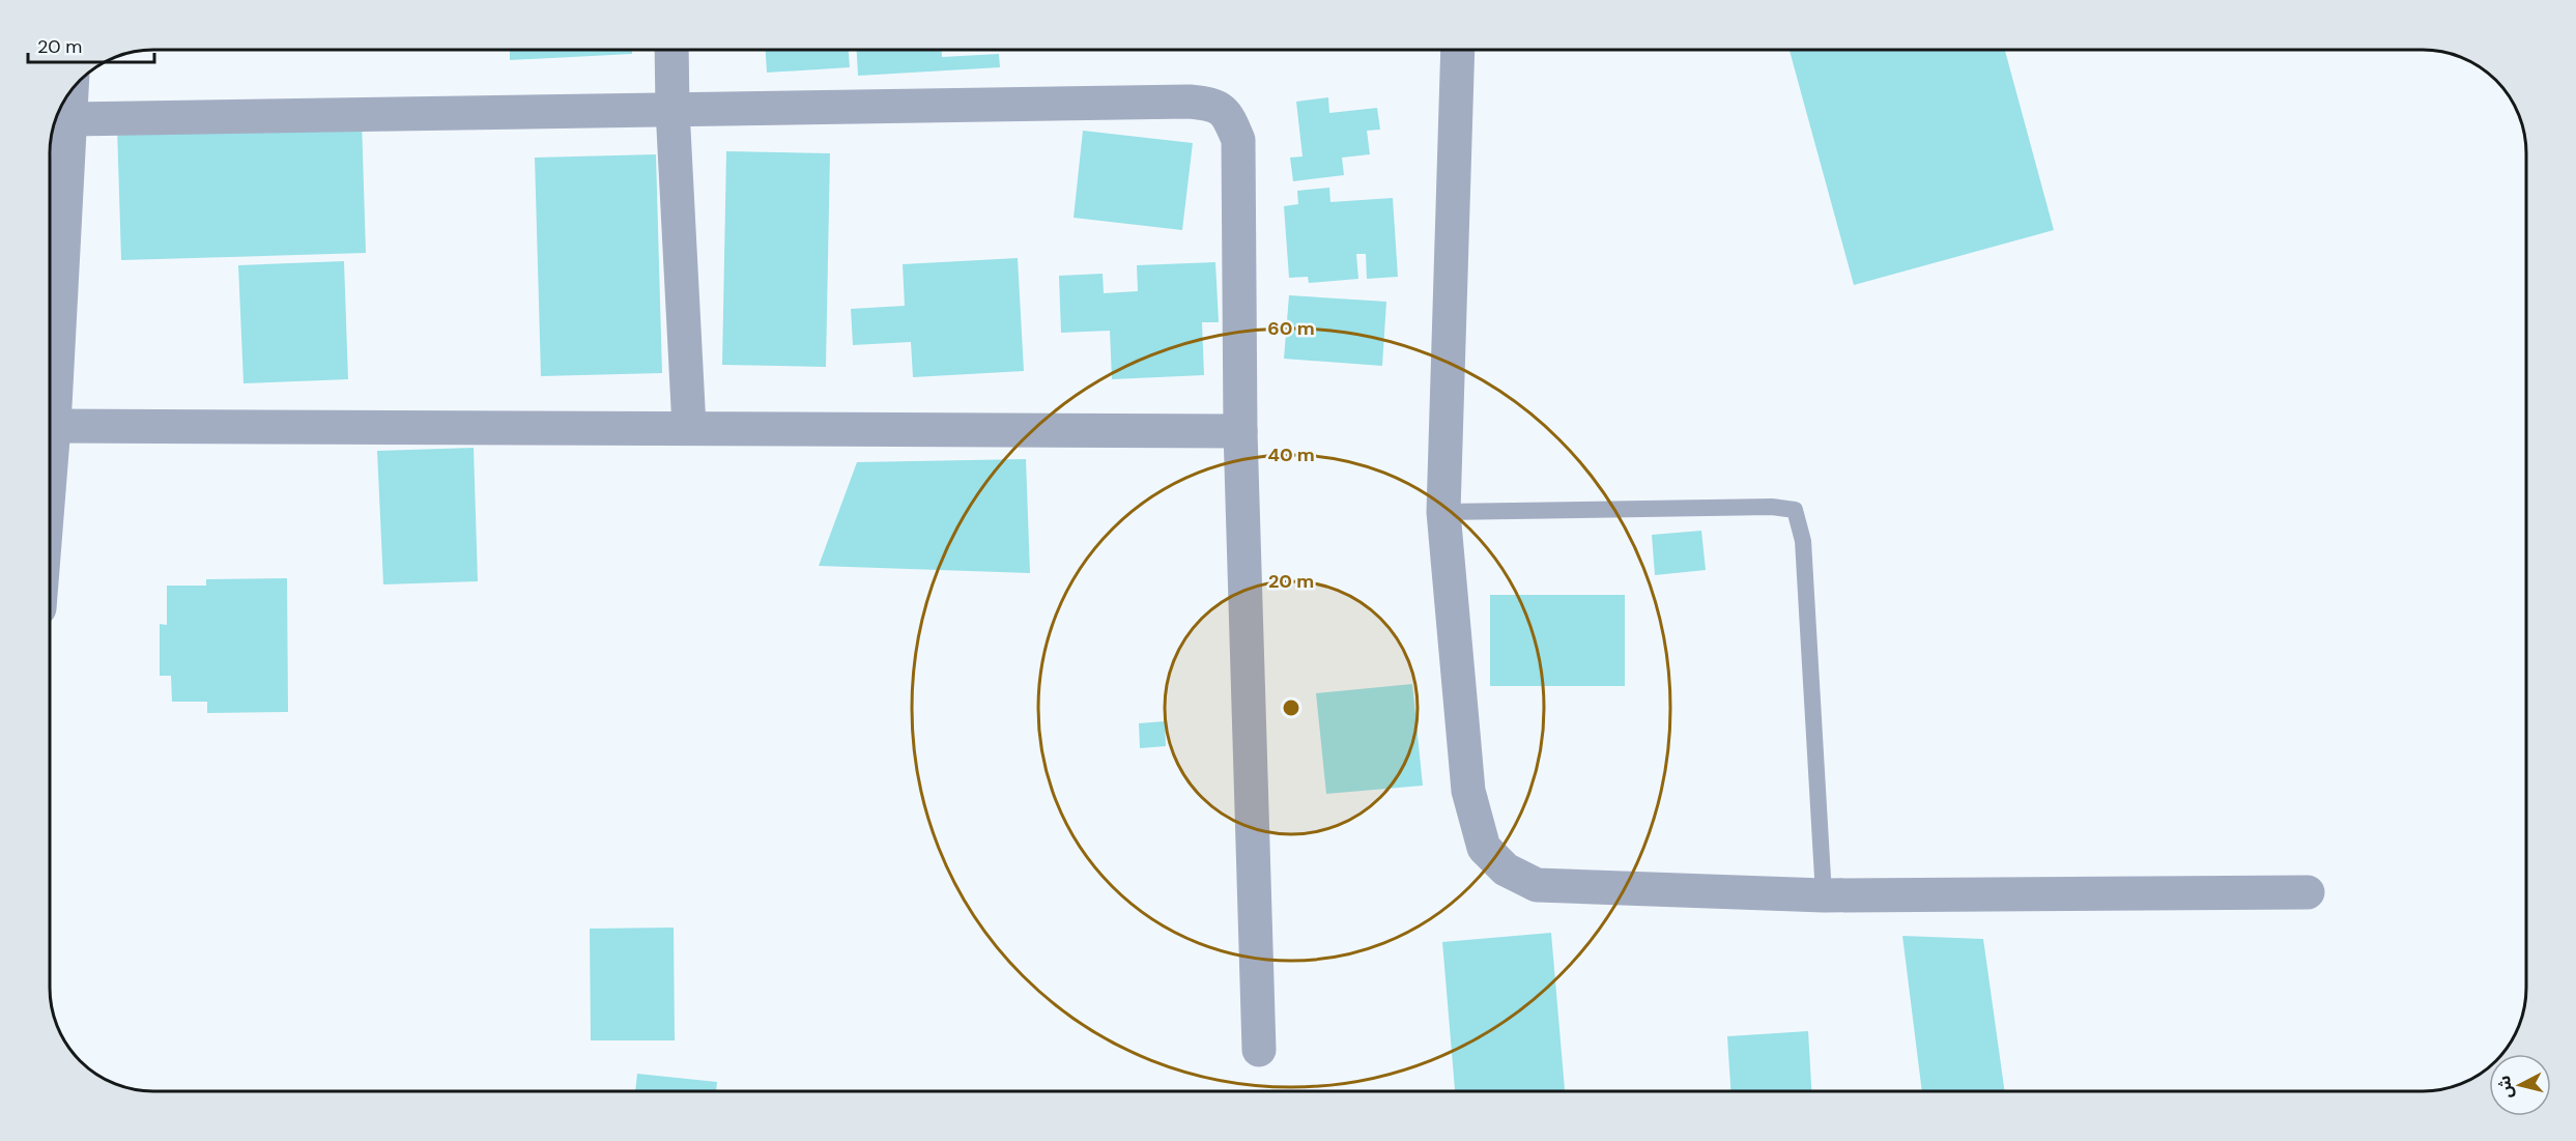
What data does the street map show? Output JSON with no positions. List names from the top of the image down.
{
  "scale_bar": "20 m",
  "north": "left",
  "rings": ["60 m", "40 m", "20 m"]
}
